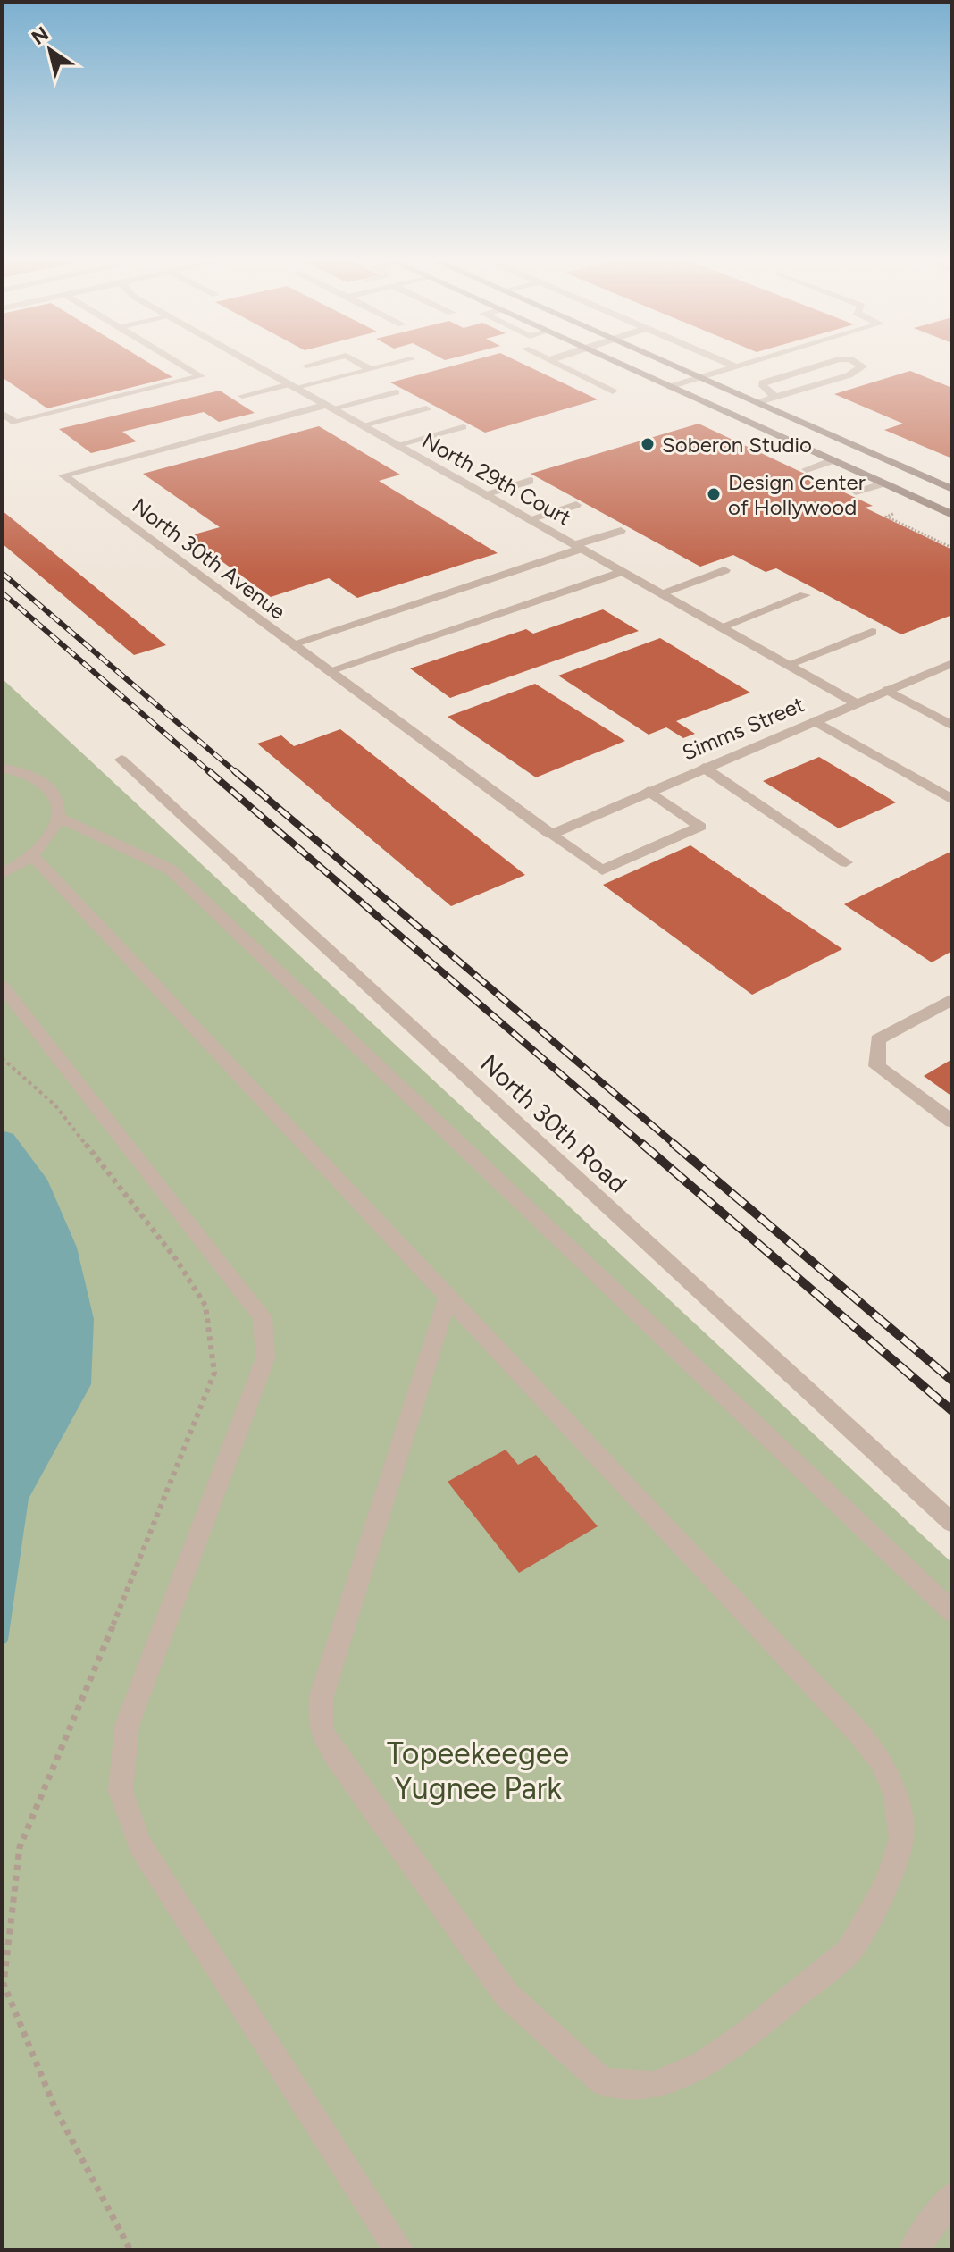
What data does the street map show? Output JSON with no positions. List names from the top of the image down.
{
  "streets": {
    "street": [
      "North 29th Court",
      "North 30th Avenue",
      "Simms Street",
      "North 30th Road"
    ]
  },
  "crossings": [
    ["North 29th Court", "North 30th Avenue"],
    ["North 29th Court", "Simms Street"],
    ["North 30th Avenue", "Simms Street"]
  ],
  "parks": ["Topeekeegee Yugnee Park"],
  "places": ["Soberon Studio", "Design Center of Hollywood"],
  "north": "top left"
}
